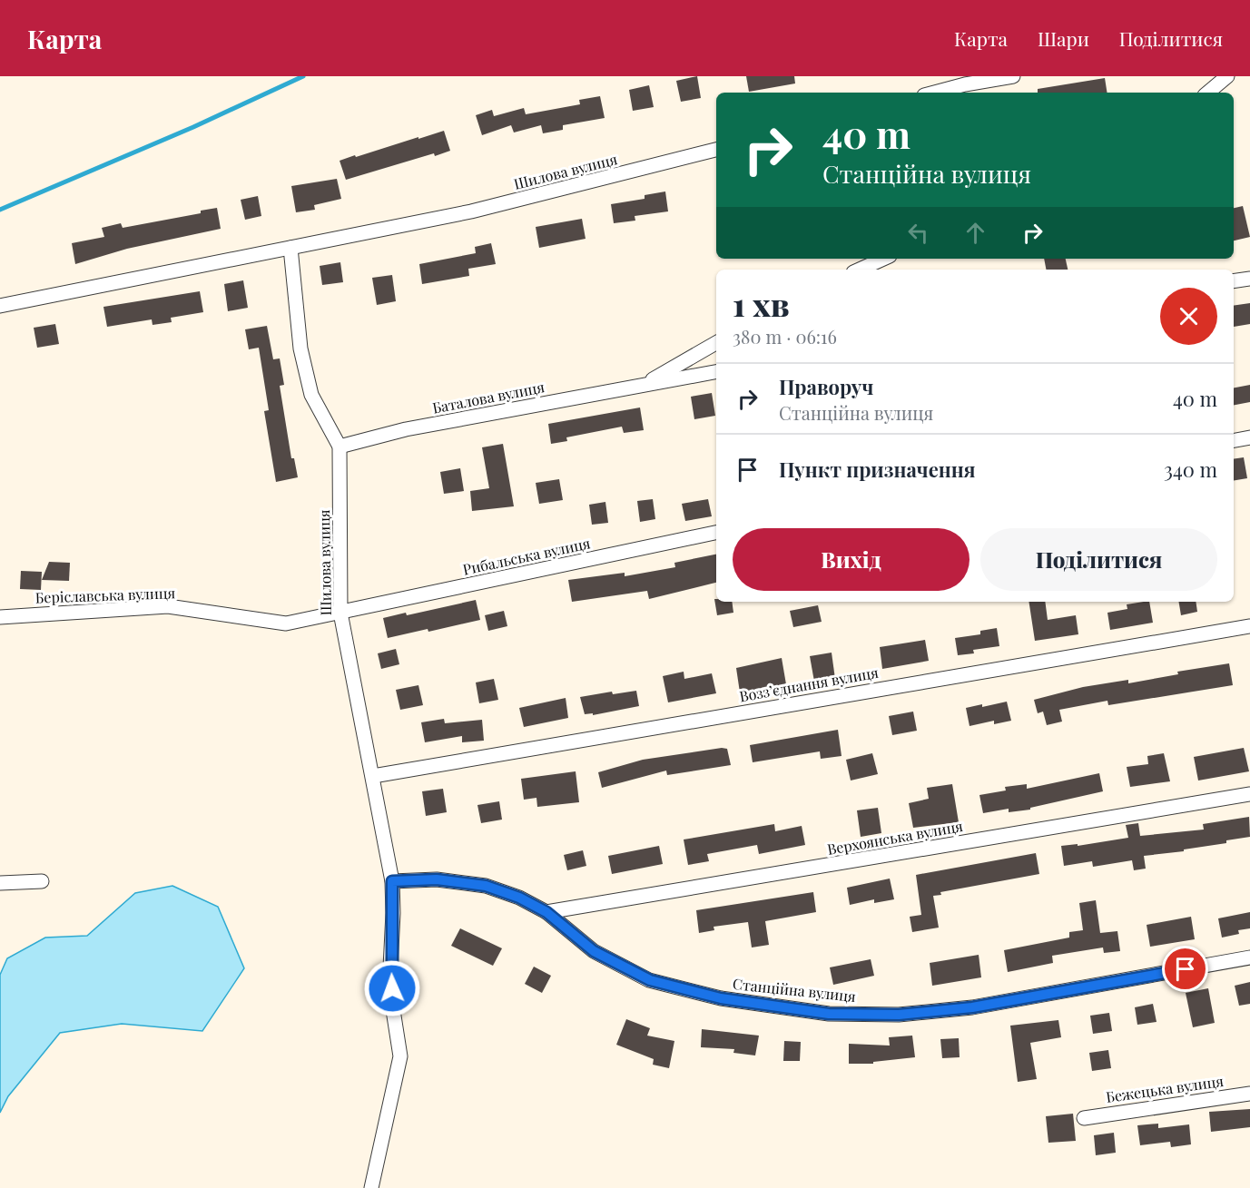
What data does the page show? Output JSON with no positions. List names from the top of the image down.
{
  "streets": {
    "street": [
      "Шилова вулиця",
      "Баталова вулиця",
      "Рибальська вулиця",
      "Беріславська вулиця",
      "Возз’єднання вулиця",
      "Верхоянська вулиця",
      "Станційна вулиця",
      "Бежецька вулиця"
    ]
  },
  "crossings": [
    ["Шилова вулиця", "Баталова вулиця"],
    ["Шилова вулиця", "Рибальська вулиця"],
    ["Шилова вулиця", "Беріславська вулиця"],
    ["Шилова вулиця", "Возз’єднання вулиця"],
    ["Шилова вулиця", "Станційна вулиця"],
    ["Рибальська вулиця", "Беріславська вулиця"],
    ["Верхоянська вулиця", "Станційна вулиця"]
  ],
  "page": {
    "header": "Карта",
    "nav": ["Карта", "Шари", "Поділитися"],
    "turn": ["40 m", "Станційна вулиця"],
    "heading": ["1 хв", "380 m · 06:16"],
    "list": [
      {
        "name": "Праворуч",
        "note": "Станційна вулиця",
        "value": "40 m"
      },
      {
        "name": "Пункт призначення",
        "value": "340 m"
      }
    ],
    "buttons": ["Вихід", "Поділитися"]
  }
}
